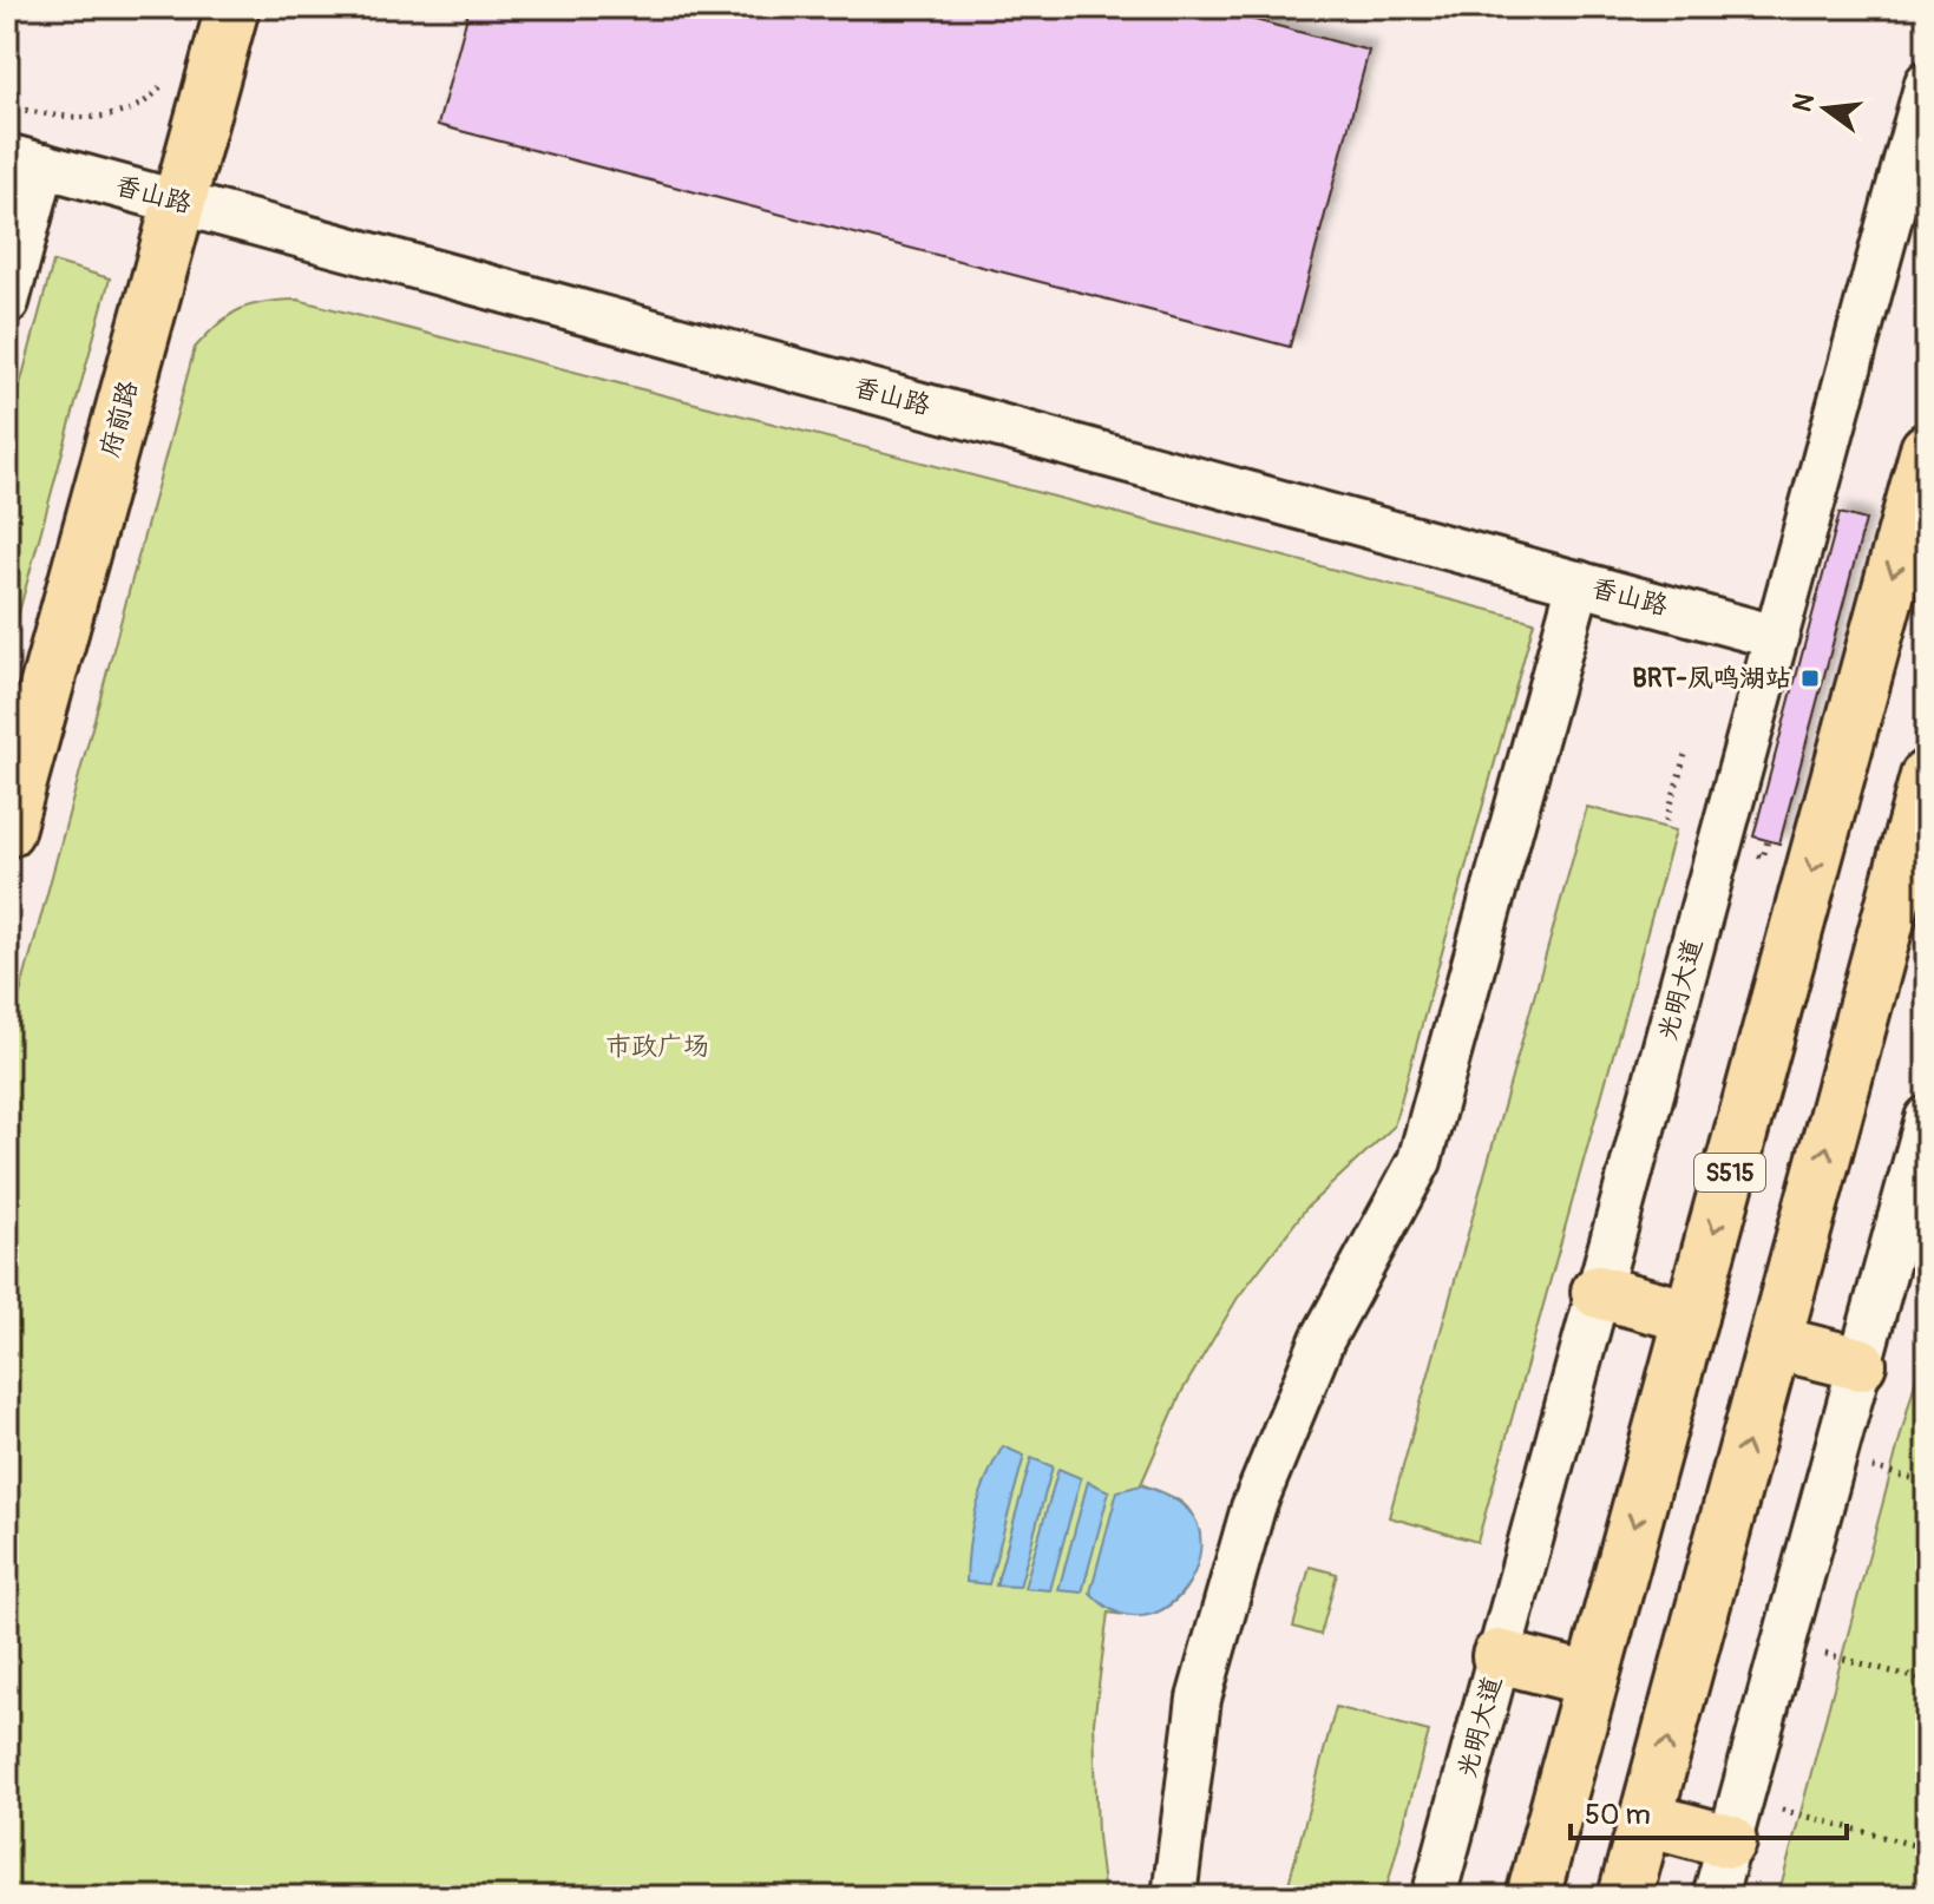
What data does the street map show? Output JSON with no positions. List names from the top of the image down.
{
  "streets": {
    "main road": ["府前路", "S515"],
    "street": ["香山路", "光明大道"]
  },
  "crossings": [
    ["香山路", "府前路"],
    ["香山路", "光明大道"]
  ],
  "parks": ["市政广场"],
  "places": {
    "transit": ["BRT-凤鸣湖站"]
  },
  "scale_bar": "50 m",
  "north": "left"
}
